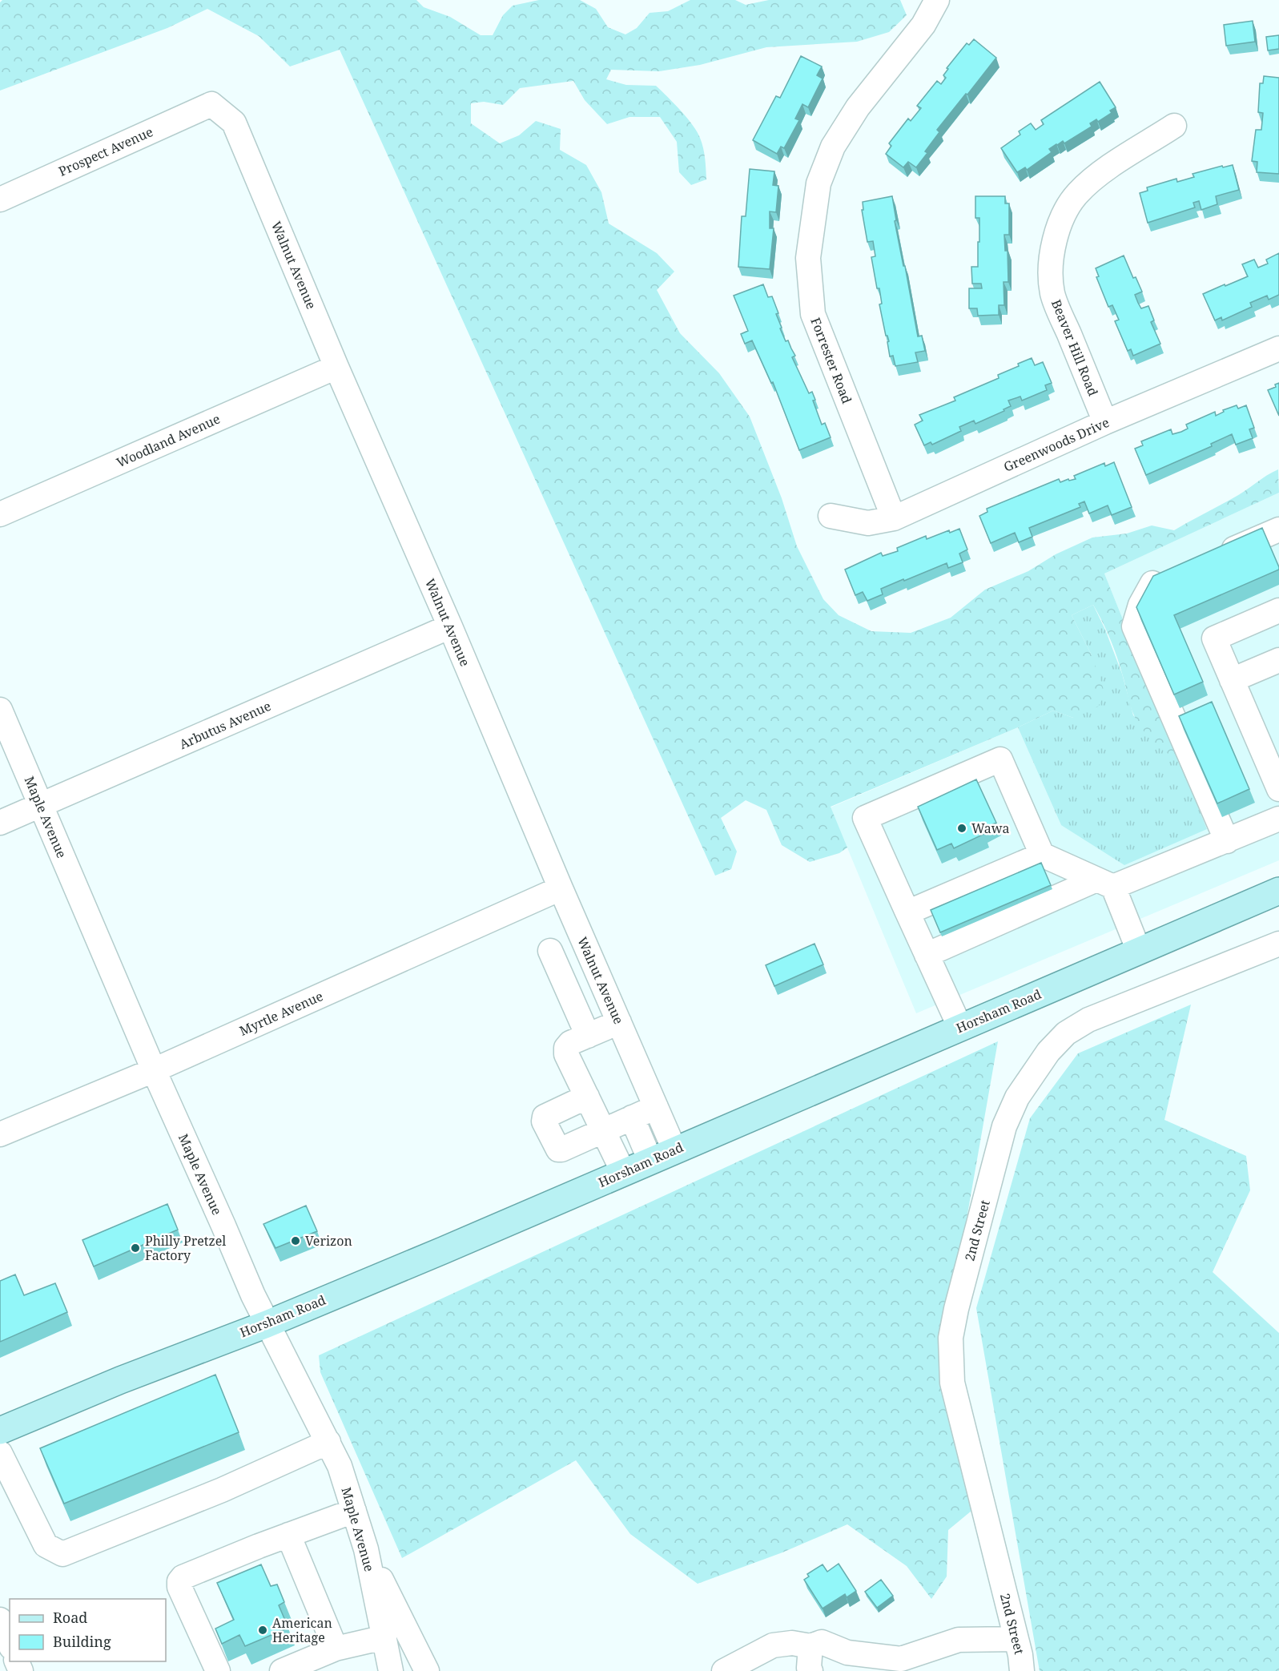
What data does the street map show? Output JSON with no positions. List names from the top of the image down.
{
  "streets": {
    "main road": ["Horsham Road"],
    "street": [
      "Prospect Avenue",
      "Walnut Avenue",
      "Beaver Hill Road",
      "Forrester Road",
      "Woodland Avenue",
      "Greenwoods Drive",
      "Arbutus Avenue",
      "Maple Avenue",
      "Myrtle Avenue",
      "2nd Street"
    ]
  },
  "crossings": [
    ["Prospect Avenue", "Walnut Avenue"],
    ["Walnut Avenue", "Woodland Avenue"],
    ["Walnut Avenue", "Arbutus Avenue"],
    ["Walnut Avenue", "Horsham Road"],
    ["Walnut Avenue", "Myrtle Avenue"],
    ["Beaver Hill Road", "Greenwoods Drive"],
    ["Forrester Road", "Greenwoods Drive"],
    ["Arbutus Avenue", "Maple Avenue"],
    ["Maple Avenue", "Horsham Road"],
    ["Maple Avenue", "Myrtle Avenue"]
  ],
  "places": [
    "Wawa",
    "Verizon",
    "Philly Pretzel Factory",
    "American Heritage"
  ],
  "legend": ["Road", "Building"]
}
